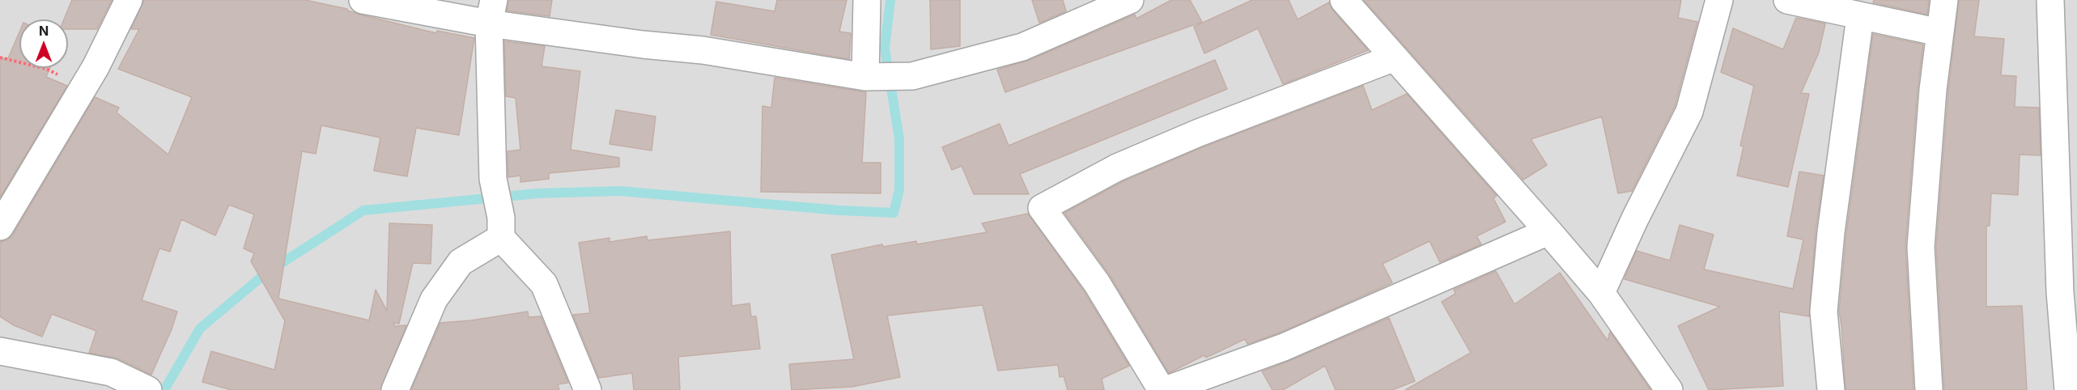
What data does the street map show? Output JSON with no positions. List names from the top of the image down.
{
  "north": "top"
}
